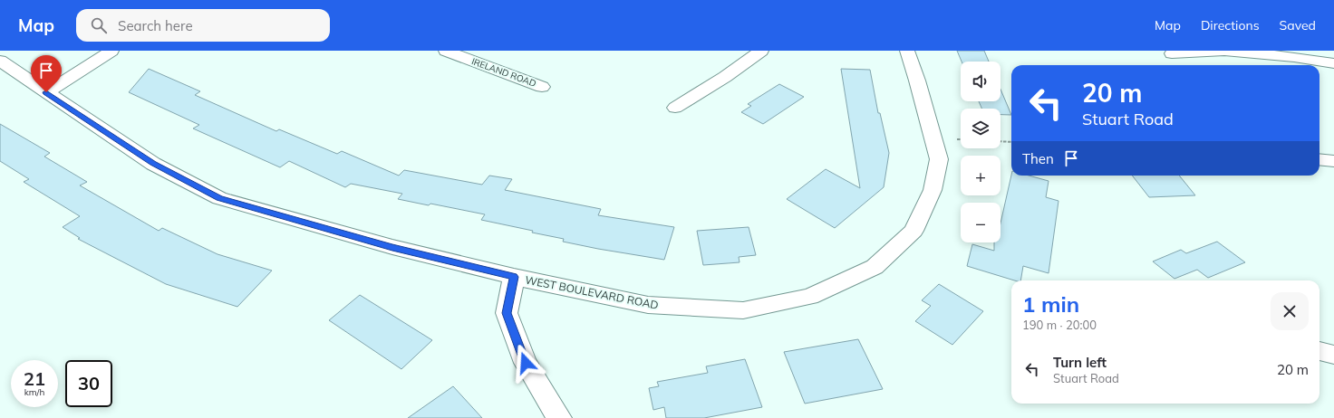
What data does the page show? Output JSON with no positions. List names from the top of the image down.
{
  "streets": {
    "street": ["IRELAND ROAD", "WEST BOULEVARD ROAD"]
  },
  "page": {
    "header": "Map",
    "search": "Search here",
    "nav": ["Map", "Directions", "Saved"],
    "map_buttons": ["+", "−"],
    "turn": ["20 m", "Stuart Road"],
    "then": "Then",
    "heading": ["1 min", "190 m · 20:00"],
    "list": [
      {
        "name": "Turn left",
        "note": "Stuart Road",
        "value": "20 m"
      }
    ],
    "speed": "21 km/h",
    "limit": "30"
  }
}
